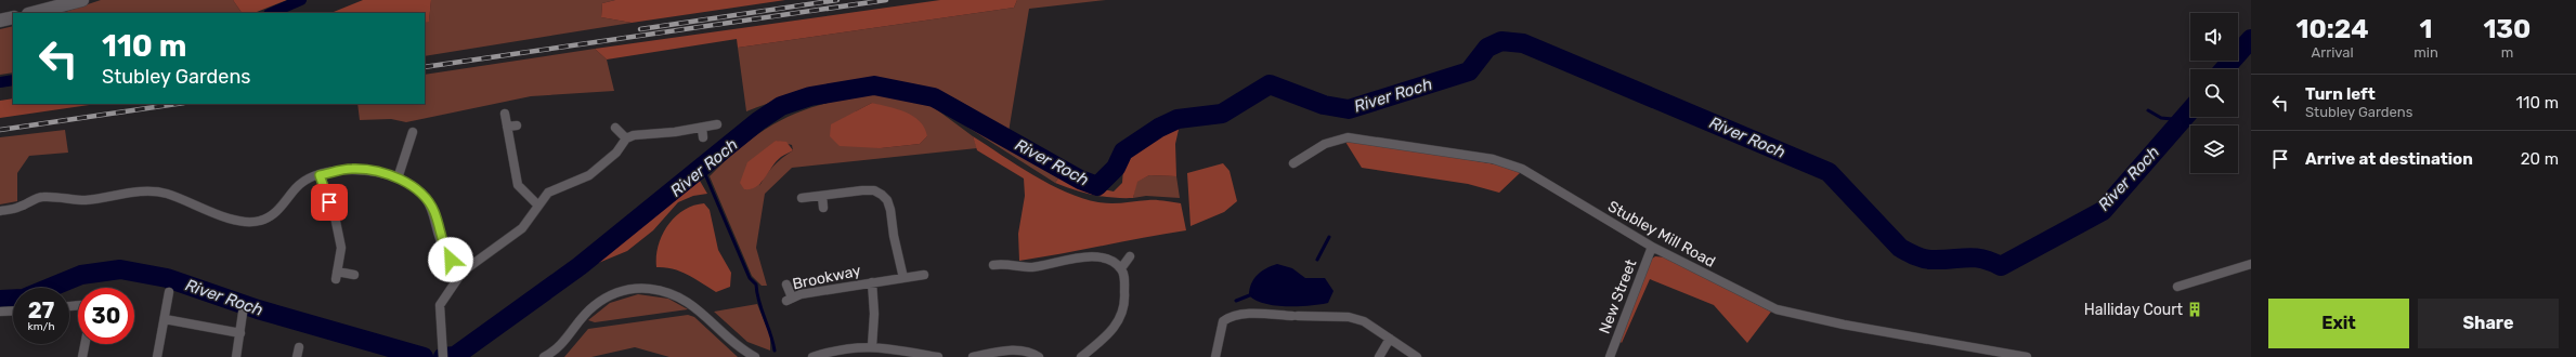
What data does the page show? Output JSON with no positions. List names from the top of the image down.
{
  "streets": {
    "street": ["Stubley Mill Road", "Brookway", "New Street"]
  },
  "crossings": [
    ["Stubley Mill Road", "New Street"]
  ],
  "water": ["River Roch"],
  "places": {
    "building": ["Halliday Court"]
  },
  "page": {
    "eta": [
      "10:24",
      "Arrival",
      "1",
      "min",
      "130",
      "m"
    ],
    "turn": ["110 m", "Stubley Gardens"],
    "list": [
      {
        "name": "Turn left",
        "note": "Stubley Gardens",
        "value": "110 m"
      },
      {
        "name": "Arrive at destination",
        "value": "20 m"
      }
    ],
    "speed": "27 km/h",
    "limit": "30",
    "buttons": ["Exit", "Share"]
  }
}
